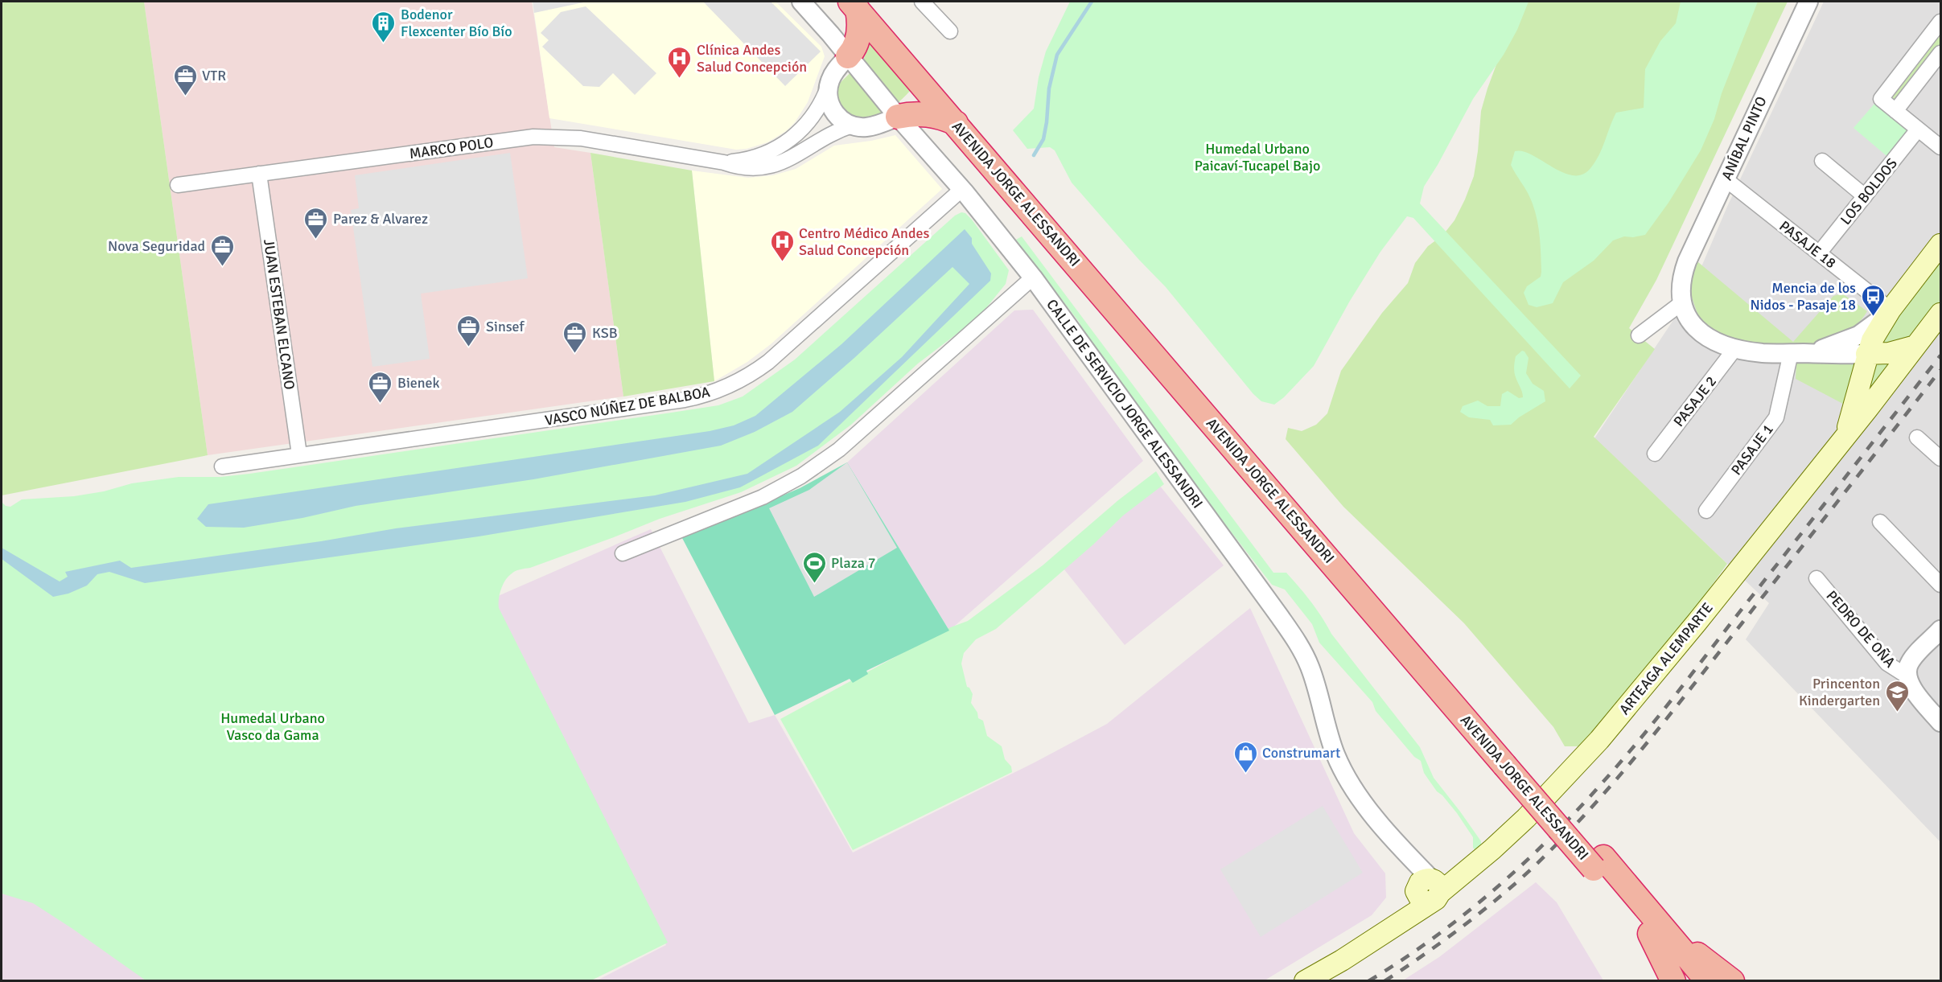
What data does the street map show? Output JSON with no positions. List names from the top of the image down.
{
  "streets": {
    "highway": ["AVENIDA JORGE ALESSANDRI"],
    "main road": ["ARTEAGA ALEMPARTE"],
    "street": [
      "ANÍBAL PINTO",
      "MARCO POLO",
      "LOS BOLDOS",
      "PASAJE 18",
      "JUAN ESTEBAN ELCANO",
      "PASAJE 2",
      "CALLE DE SERVICIO JORGE ALESSANDRI",
      "VASCO NÚÑEZ DE BALBOA",
      "PASAJE 1",
      "PEDRO DE OÑA"
    ]
  },
  "crossings": [
    ["ANÍBAL PINTO", "PASAJE 18"],
    ["MARCO POLO", "JUAN ESTEBAN ELCANO"],
    ["MARCO POLO", "CALLE DE SERVICIO JORGE ALESSANDRI"],
    ["LOS BOLDOS", "PASAJE 18"],
    ["JUAN ESTEBAN ELCANO", "VASCO NÚÑEZ DE BALBOA"],
    ["CALLE DE SERVICIO JORGE ALESSANDRI", "VASCO NÚÑEZ DE BALBOA"],
    ["CALLE DE SERVICIO JORGE ALESSANDRI", "ARTEAGA ALEMPARTE"]
  ],
  "parks": ["Humedal Urbano Paicaví-Tucapel Bajo", "Humedal Urbano Vasco da Gama"],
  "places": {
    "building": ["Bodenor Flexcenter Bío Bío"],
    "hospital": ["Clínica Andes Salud Concepción", "Centro Médico Andes Salud Concepción"],
    "office": [
      "VTR",
      "Parez & Alvarez",
      "Nova Seguridad",
      "Sinsef",
      "KSB",
      "Bienek"
    ],
    "bus stop": ["Mencia de los Nidos - Pasaje 18"],
    "sports": ["Plaza 7"],
    "school or university": ["Princenton Kindergarten"],
    "shop": ["Construmart"]
  }
}
